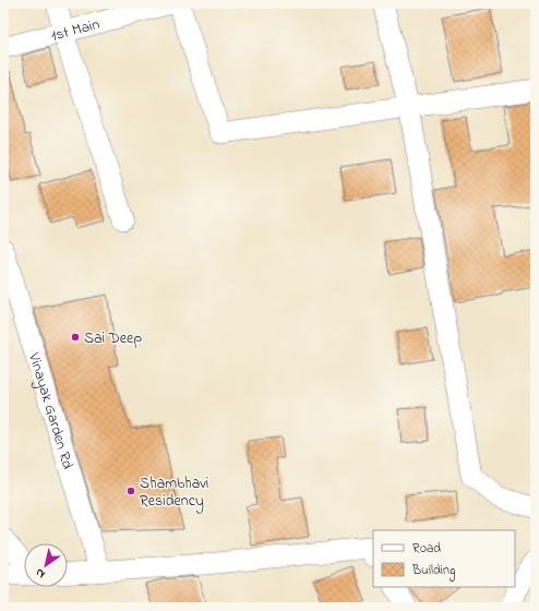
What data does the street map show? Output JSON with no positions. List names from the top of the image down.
{
  "streets": {
    "street": ["1st Main", "Vinayak Garden Rd"]
  },
  "places": ["Sai Deep", "Shambhavi Residency"],
  "legend": ["Road", "Building"],
  "north": "bottom left"
}
